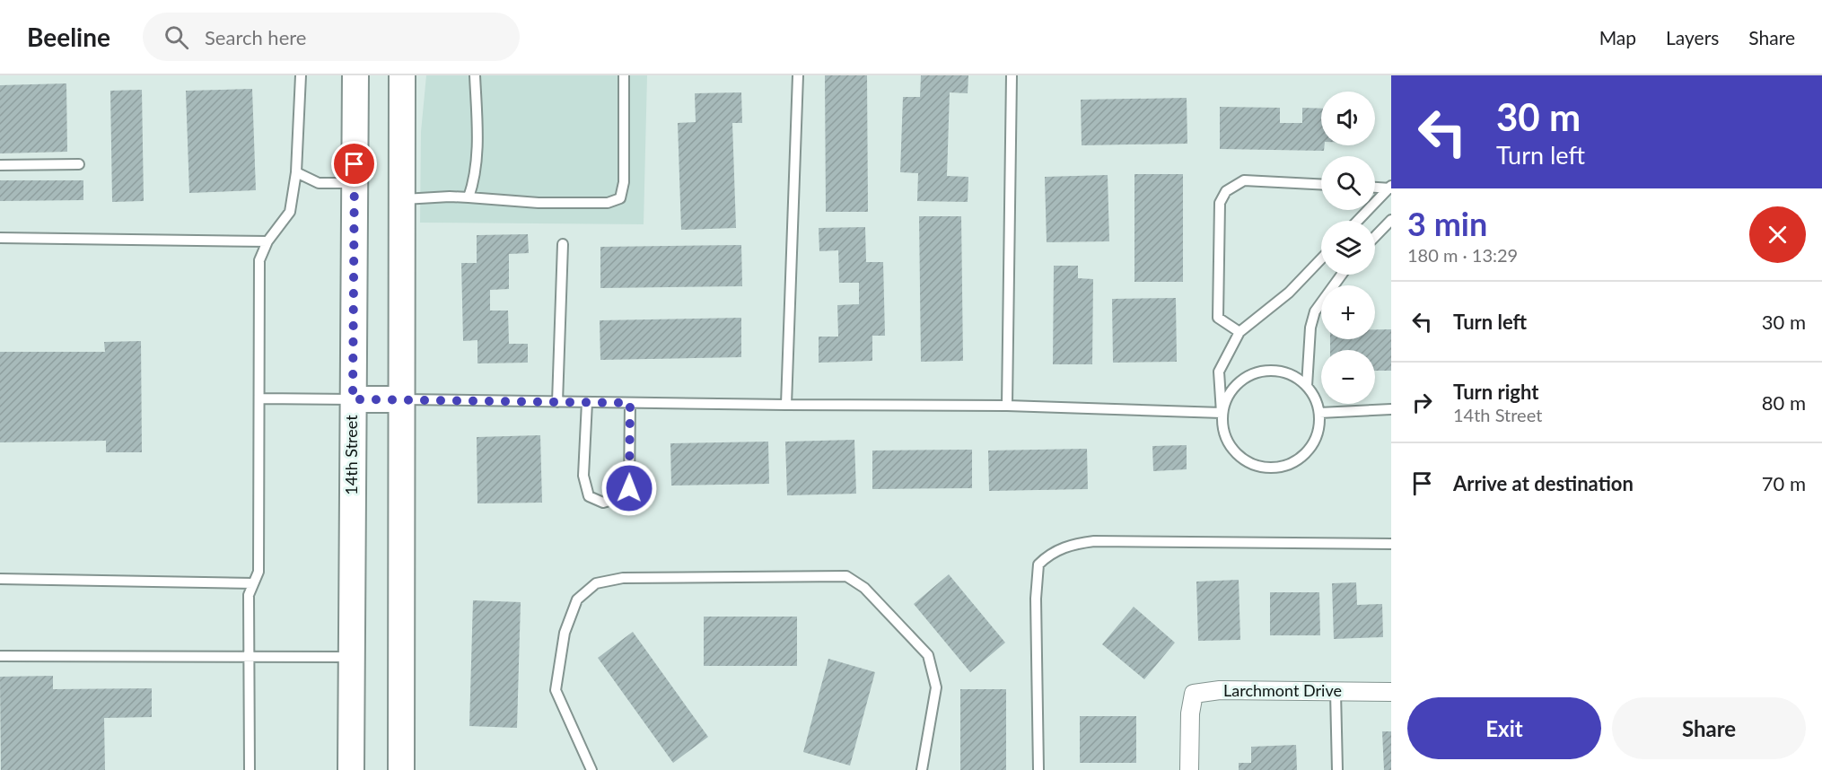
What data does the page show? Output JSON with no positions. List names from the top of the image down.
{
  "streets": {
    "main road": ["14th Street"],
    "street": ["Larchmont Drive"]
  },
  "page": {
    "header": "Beeline",
    "search": "Search here",
    "nav": ["Map", "Layers", "Share"],
    "turn": ["30 m", "Turn left"],
    "map_buttons": ["+", "−"],
    "heading": ["3 min", "180 m · 13:29"],
    "list": [
      {
        "name": "Turn left",
        "value": "30 m"
      },
      {
        "name": "Turn right",
        "note": "14th Street",
        "value": "80 m"
      },
      {
        "name": "Arrive at destination",
        "value": "70 m"
      }
    ],
    "buttons": ["Exit", "Share"]
  }
}
